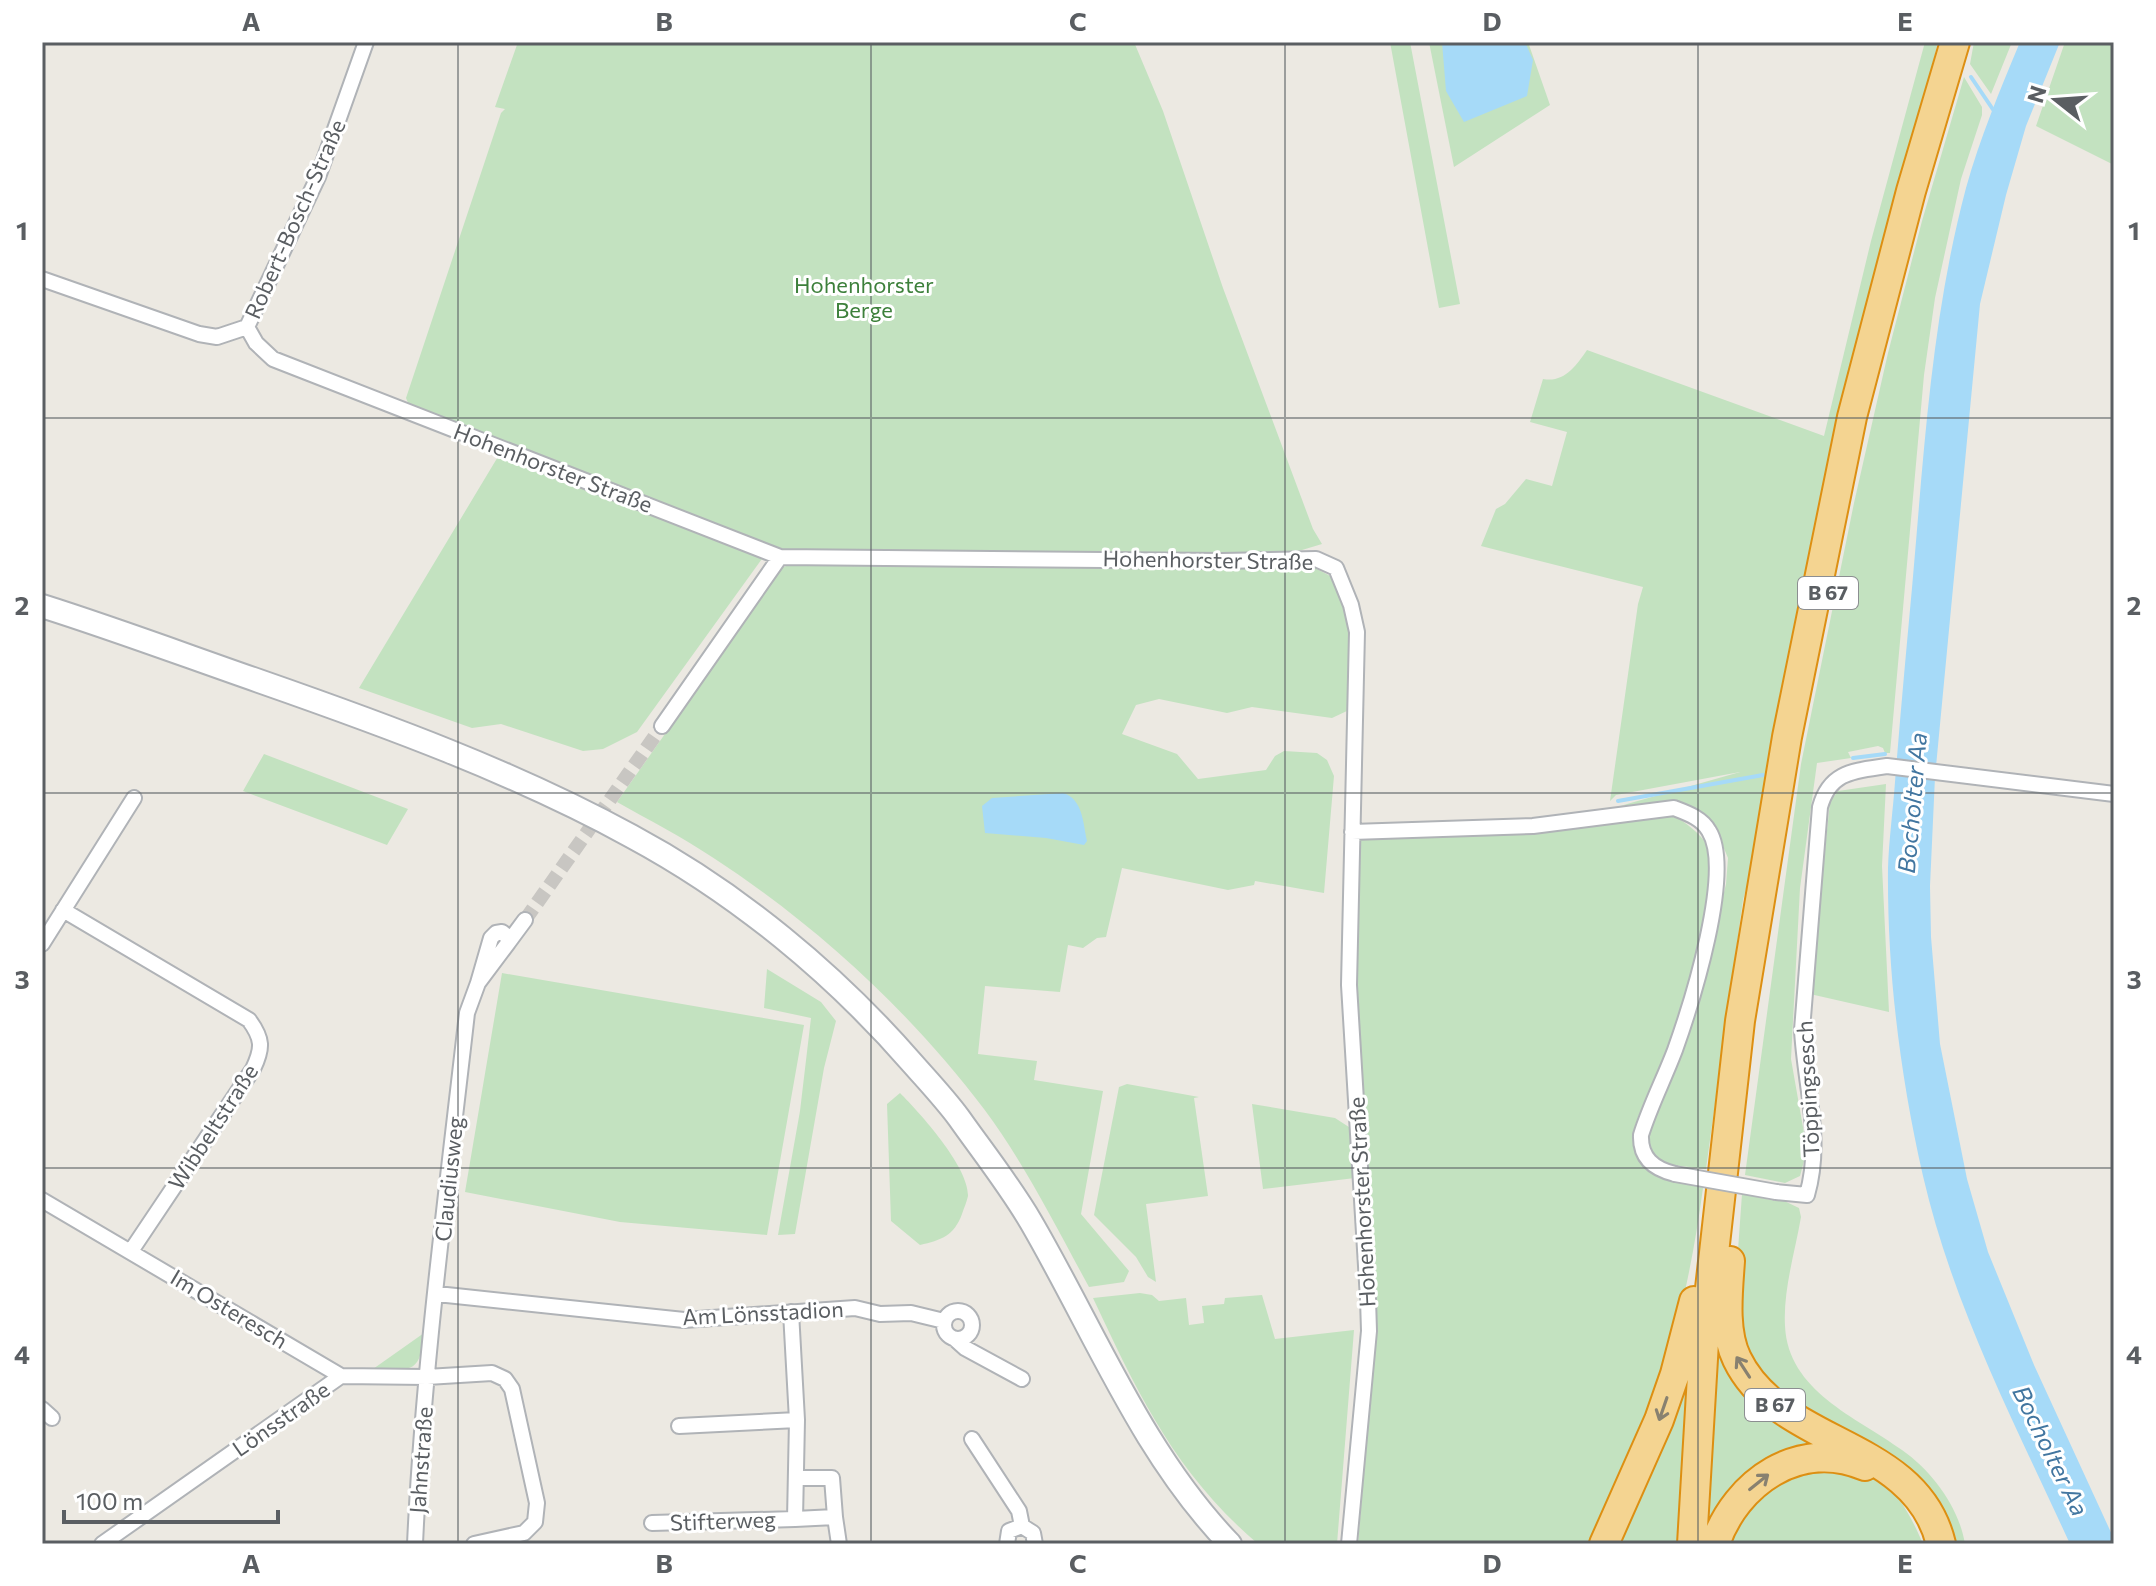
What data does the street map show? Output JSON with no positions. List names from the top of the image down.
{
  "streets": {
    "highway": ["B 67"],
    "street": [
      "Robert-Bosch-Straße",
      "Hohenhorster Straße",
      "Töppingsesch",
      "Wibbeltstraße",
      "Claudiusweg",
      "Im Osteresch",
      "Am Lönsstadion",
      "Lönsstraße",
      "Jahnstraße",
      "Stifterweg"
    ]
  },
  "crossings": [
    ["Robert-Bosch-Straße", "Hohenhorster Straße"],
    ["Hohenhorster Straße", "Töppingsesch"],
    ["Wibbeltstraße", "Im Osteresch"],
    ["Claudiusweg", "Am Lönsstadion"],
    ["Claudiusweg", "Jahnstraße"],
    ["Im Osteresch", "Lönsstraße"],
    ["Am Lönsstadion", "Stifterweg"]
  ],
  "water": ["Bocholter Aa"],
  "parks": ["Hohenhorster Berge"],
  "scale_bar": "100 m",
  "north": "left",
  "grid": {
    "columns": [
      "A",
      "B",
      "C",
      "D",
      "E"
    ],
    "rows": [
      "1",
      "2",
      "3",
      "4"
    ]
  }
}
